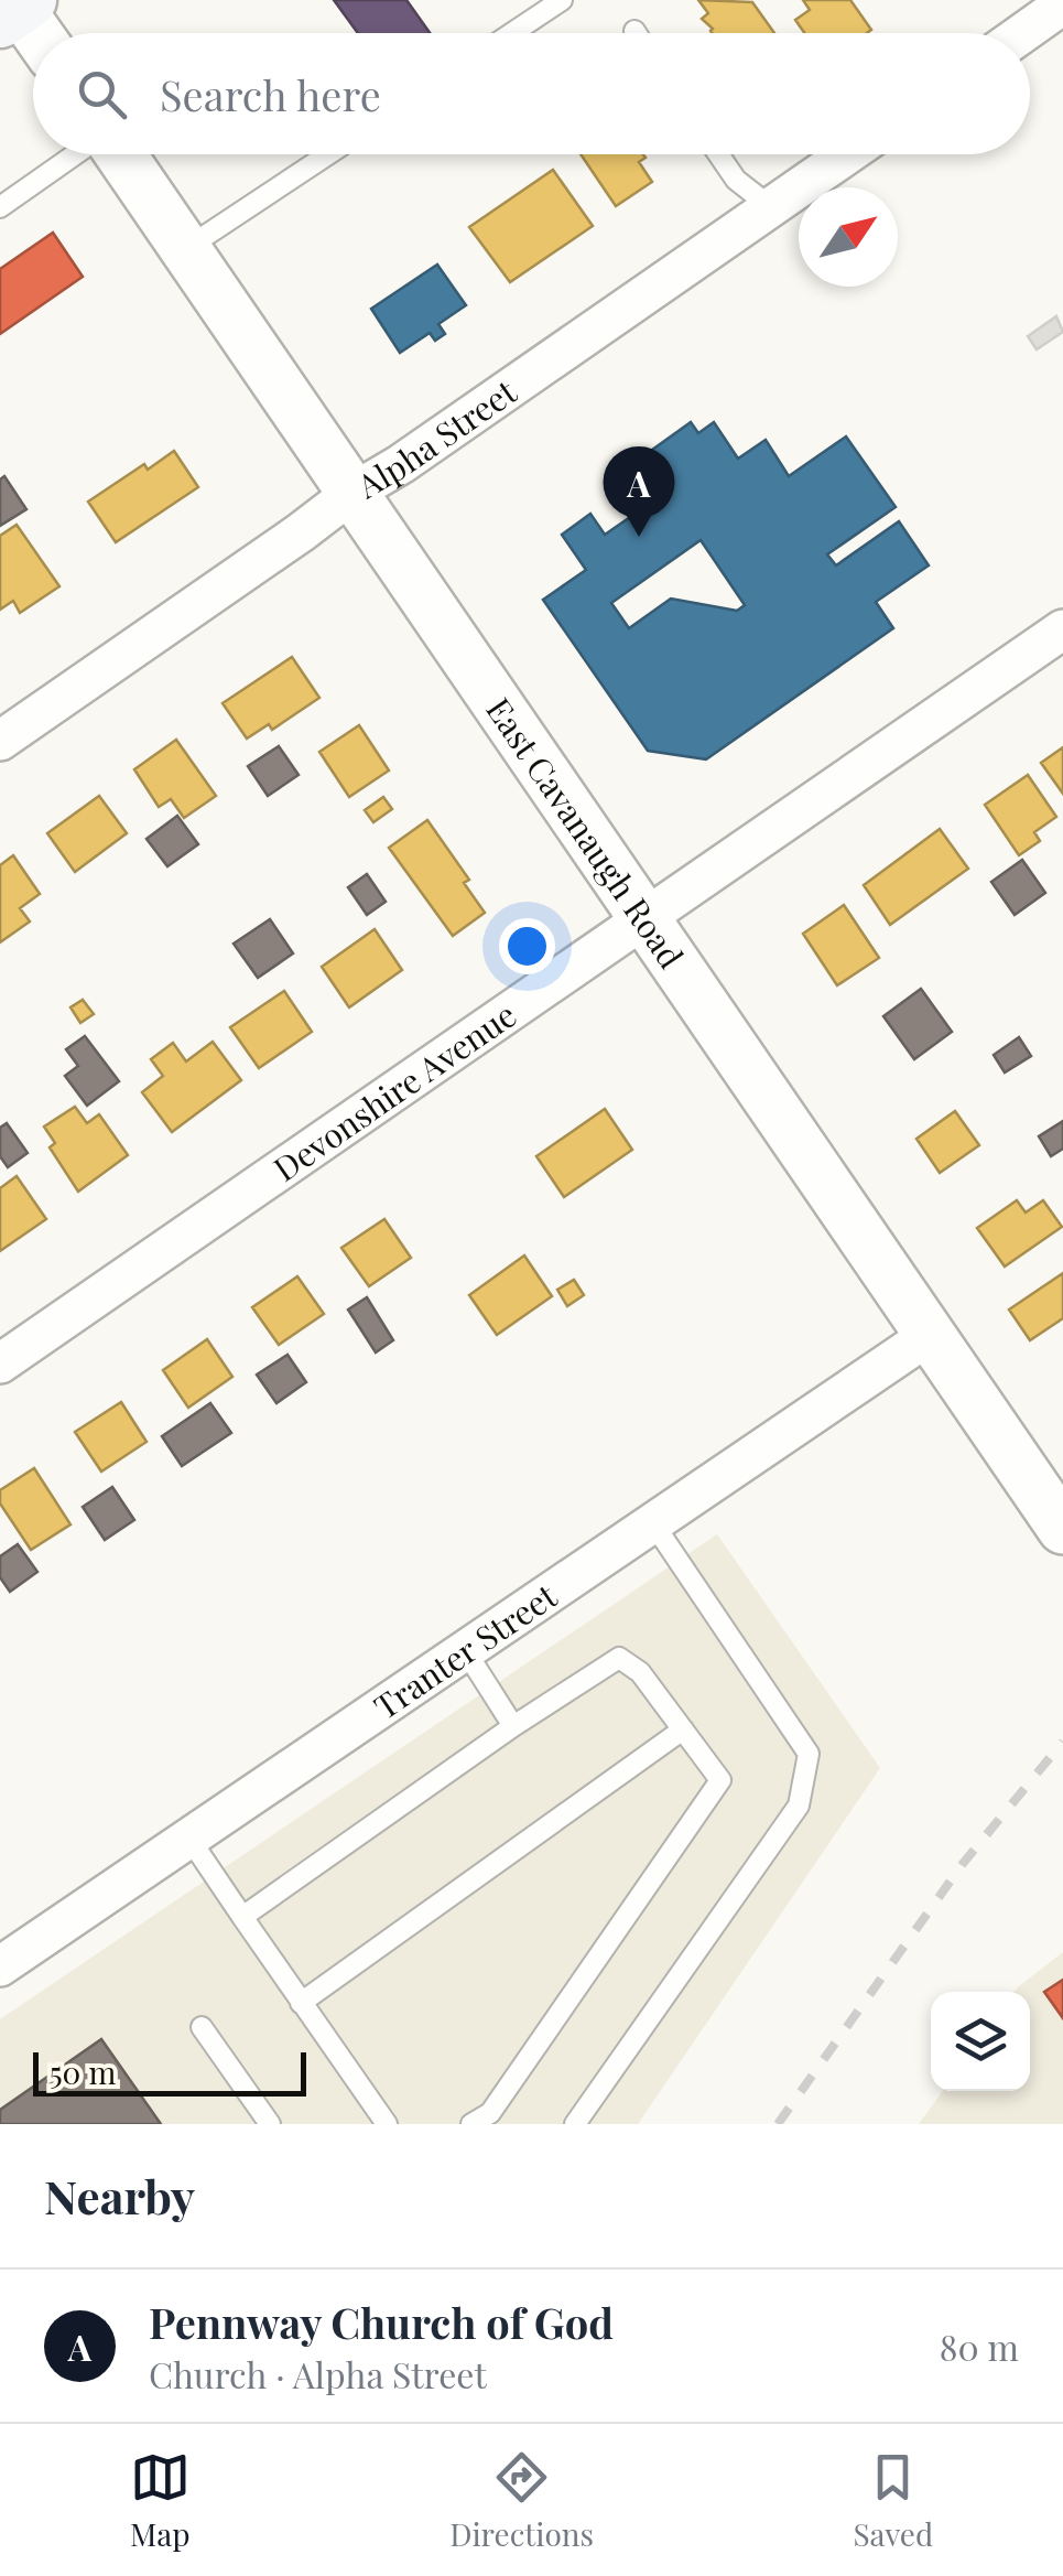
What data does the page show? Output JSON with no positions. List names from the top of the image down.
{
  "streets": {
    "street": [
      "Alpha Street",
      "East Cavanaugh Road",
      "Devonshire Avenue",
      "Tranter Street"
    ]
  },
  "crossings": [
    ["Alpha Street", "East Cavanaugh Road"],
    ["East Cavanaugh Road", "Devonshire Avenue"],
    ["East Cavanaugh Road", "Tranter Street"]
  ],
  "scale_bar": "50 m",
  "north": "top right",
  "page": {
    "search": "Search here",
    "pins": "A",
    "scale": "50 m",
    "heading": "Nearby",
    "list": [
      {
        "mark": "A",
        "name": "Pennway Church of God",
        "note": "Church · Alpha Street",
        "value": "80 m"
      }
    ],
    "nav": ["Map", "Directions", "Saved"]
  }
}
